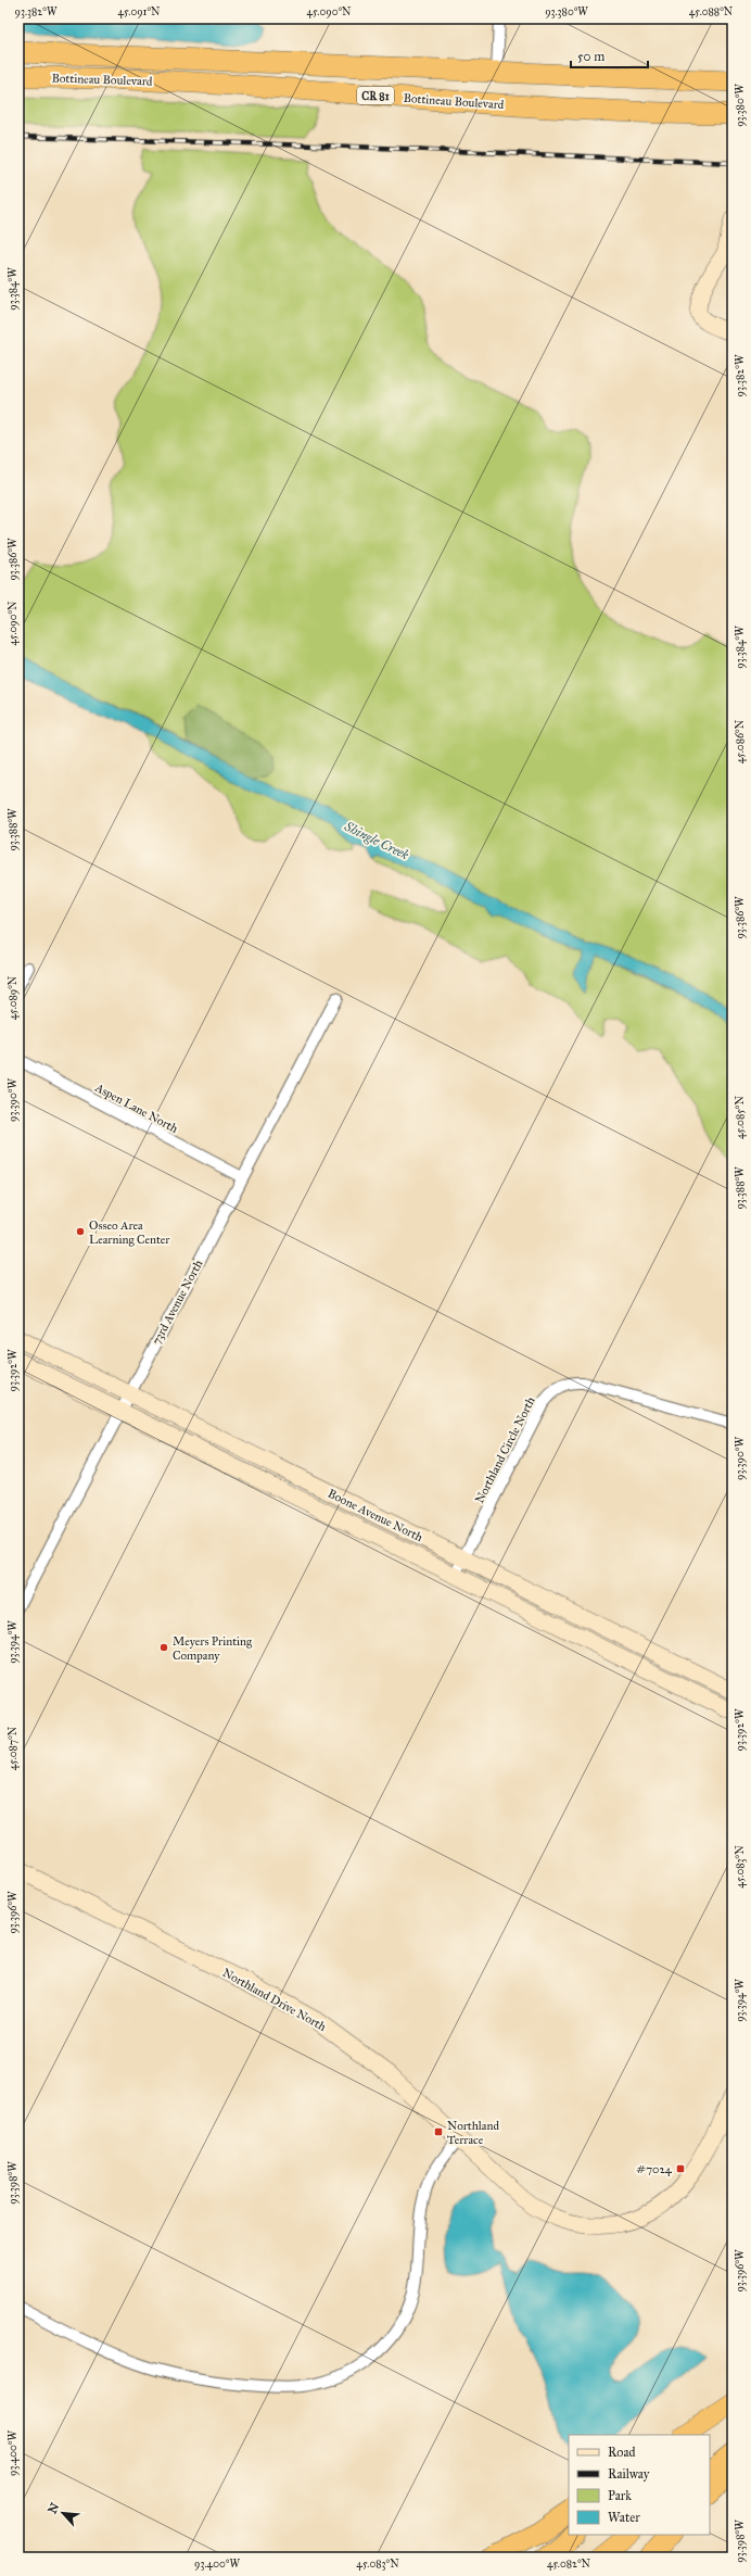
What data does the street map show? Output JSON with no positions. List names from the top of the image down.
{
  "streets": {
    "highway": ["Bottineau Boulevard", "CR 81"],
    "street": [
      "Aspen Lane North",
      "73rd Avenue North",
      "Northland Circle North",
      "Boone Avenue North",
      "Northland Drive North"
    ]
  },
  "crossings": [
    ["Aspen Lane North", "73rd Avenue North"],
    ["73rd Avenue North", "Boone Avenue North"],
    ["Northland Circle North", "Boone Avenue North"]
  ],
  "water": ["Shingle Creek"],
  "places": {
    "other": ["Osseo Area Learning Center", "Meyers Printing Company"],
    "transit": ["Northland Terrace", "#7024"]
  },
  "legend": [
    "Road",
    "Railway",
    "Park",
    "Water"
  ],
  "scale_bar": "50 m",
  "north": "top left",
  "coordinates": [
    "93.382°W",
    "45.091°N",
    "45.090°N",
    "93.380°W",
    "45.088°N",
    "93.384°W",
    "93.386°W",
    "45.086°N",
    "93.388°W",
    "45.089°N",
    "93.390°W",
    "45.085°N",
    "93.392°W",
    "93.394°W",
    "45.087°N",
    "45.083°N",
    "93.396°W",
    "93.398°W",
    "93.400°W",
    "45.082°N"
  ]
}
